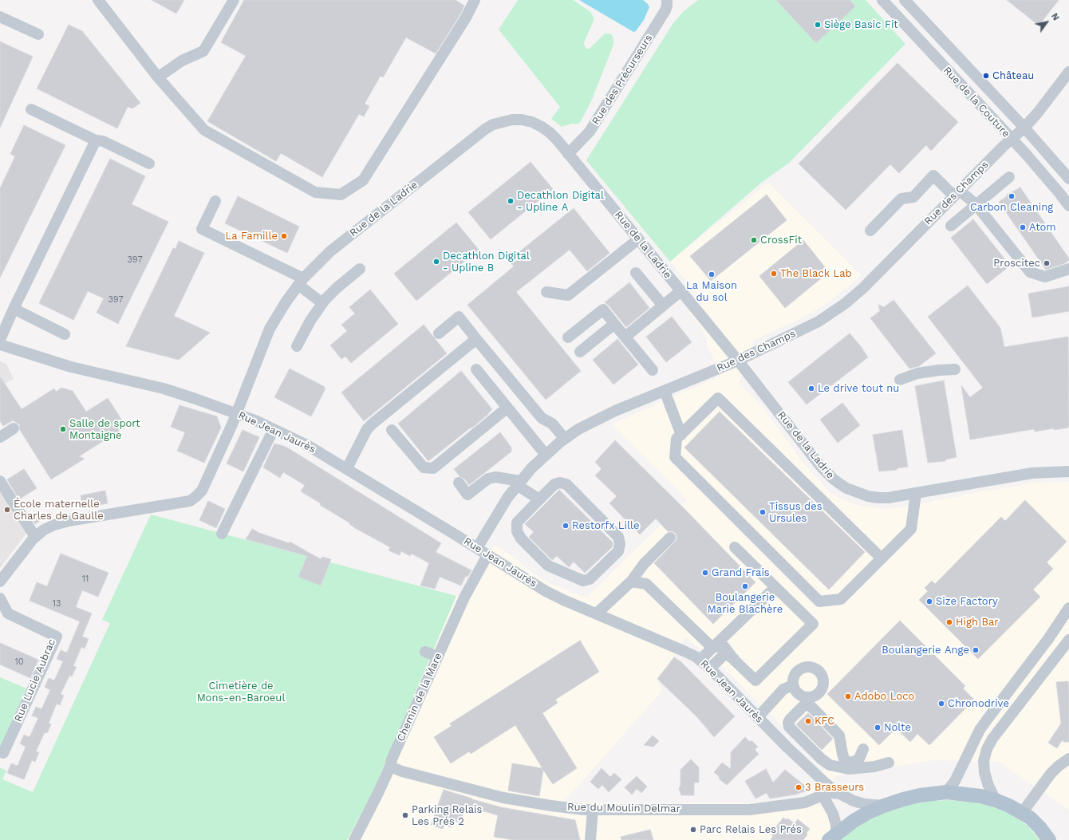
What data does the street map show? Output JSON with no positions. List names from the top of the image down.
{
  "streets": {
    "street": [
      "Rue des Précurseurs",
      "Rue de la Couture",
      "Rue des Champs",
      "Rue de la Ladrie",
      "Rue Jean Jaurès",
      "Rue Lucie Aubrac",
      "Chemin de la Mare",
      "Rue du Moulin Delmar"
    ]
  },
  "crossings": [
    ["Rue des Précurseurs", "Rue de la Ladrie"],
    ["Rue de la Couture", "Rue des Champs"],
    ["Rue des Champs", "Rue de la Ladrie"],
    ["Rue des Champs", "Rue Jean Jaurès"],
    ["Rue de la Ladrie", "Rue Jean Jaurès"],
    ["Rue Jean Jaurès", "Chemin de la Mare"],
    ["Rue Jean Jaurès", "Rue du Moulin Delmar"],
    ["Chemin de la Mare", "Rue du Moulin Delmar"]
  ],
  "parks": ["Cimetière de Mons-en-Baroeul"],
  "places": [
    "Siège Basic Fit",
    "Château",
    "Carbon Cleaning",
    "Decathlon Digital - Upline A",
    "Atom",
    "La Famille",
    "CrossFit",
    "Decathlon Digital - Upline B",
    "Proscitec",
    "The Black Lab",
    "La Maison du sol",
    "Le drive tout nu",
    "Salle de sport Montaigne",
    "École maternelle Charles de Gaulle",
    "Tissus des Ursules",
    "Restorfx Lille",
    "Grand Frais",
    "Boulangerie Marie Blachère",
    "Size Factory",
    "High Bar",
    "Boulangerie Ange",
    "Adobo Loco",
    "Chronodrive",
    "KFC",
    "Nolte",
    "3 Brasseurs",
    "Parking Relais Les Prés 2",
    "Parc Relais Les Prés"
  ],
  "house_numbers": [
    "397",
    "397",
    "11",
    "13",
    "10"
  ],
  "north": "top right"
}
